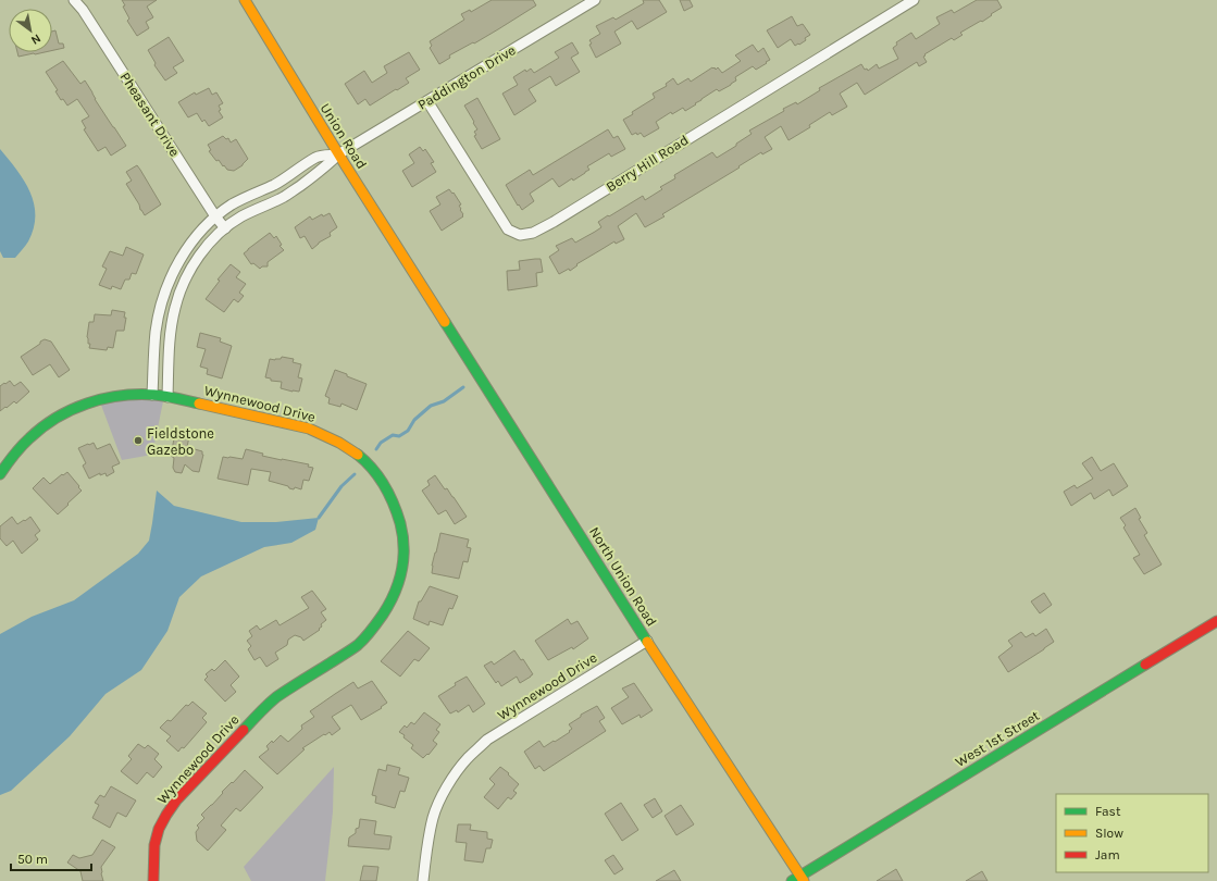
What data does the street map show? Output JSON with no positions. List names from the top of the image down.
{
  "streets": {
    "main road": [
      "Union Road",
      "Wynnewood Drive",
      "North Union Road",
      "West 1st Street"
    ],
    "street": ["Paddington Drive", "Pheasant Drive", "Berry Hill Road"]
  },
  "crossings": [
    ["Paddington Drive", "Union Road"],
    ["Paddington Drive", "Berry Hill Road"],
    ["Union Road", "North Union Road"],
    ["Wynnewood Drive", "North Union Road"],
    ["North Union Road", "West 1st Street"]
  ],
  "places": ["Fieldstone Gazebo"],
  "legend": ["Fast", "Slow", "Jam"],
  "scale_bar": "50 m",
  "north": "bottom right"
}
